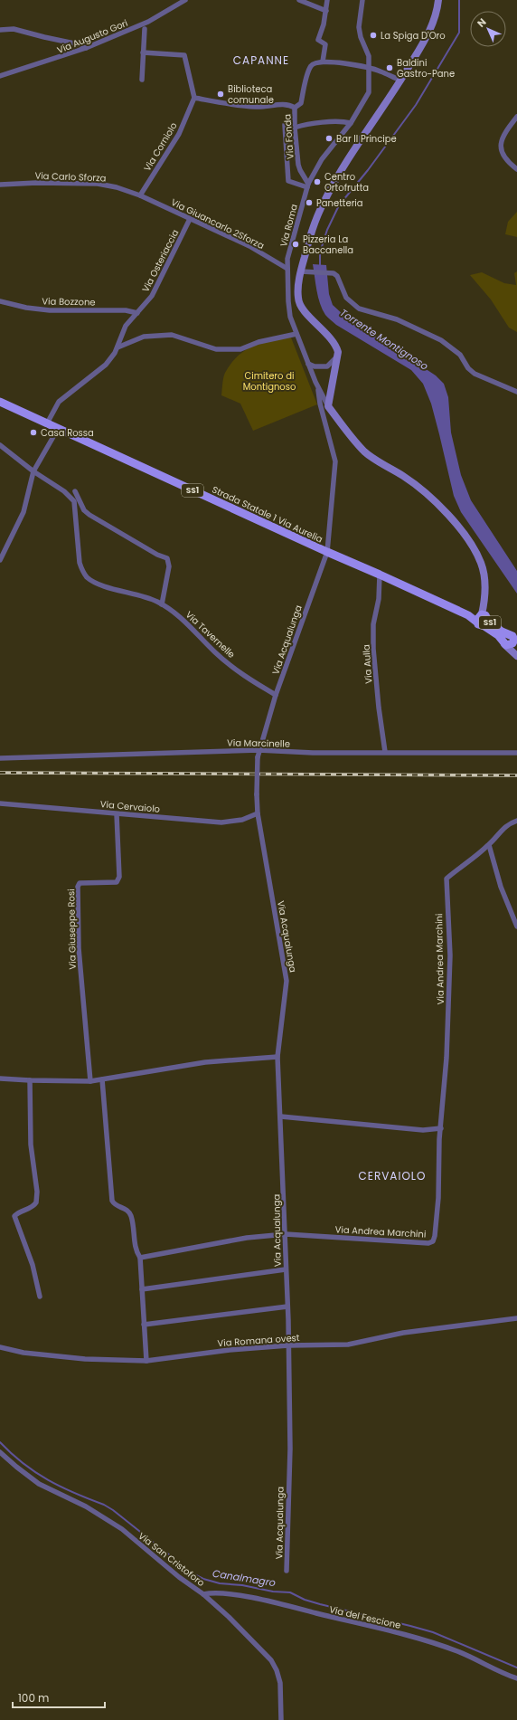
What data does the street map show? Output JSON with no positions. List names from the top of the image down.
{
  "streets": {
    "main road": ["SS1", "Strada Statale 1 Via Aurelia"],
    "street": [
      "Via Augusto Gori",
      "Via Fonda",
      "Via Corniolo",
      "Via Carlo Sforza",
      "Via Giuancarlo 2Sforza",
      "Via Roma",
      "Via Osteriaccia",
      "Via Bozzone",
      "Via Tavernelle",
      "Via Acqualunga",
      "Via Aulla",
      "Via Marcinelle",
      "Via Cervaiolo",
      "Via Giuseppe Rosi",
      "Via Andrea Marchini",
      "Via Romana ovest",
      "Via San Cristoforo",
      "Via del Fescione"
    ]
  },
  "crossings": [
    ["Via Fonda", "Via Roma"],
    ["Via Corniolo", "Via Carlo Sforza"],
    ["Via Corniolo", "Via Giuancarlo 2Sforza"],
    ["Via Carlo Sforza", "Via Giuancarlo 2Sforza"],
    ["Via Giuancarlo 2Sforza", "Via Roma"],
    ["Via Giuancarlo 2Sforza", "Via Osteriaccia"],
    ["Via Roma", "Via Acqualunga"],
    ["Via Osteriaccia", "Via Bozzone"],
    ["Via Osteriaccia", "Strada Statale 1 Via Aurelia"],
    ["SS1", "Strada Statale 1 Via Aurelia"],
    ["Strada Statale 1 Via Aurelia", "Via Acqualunga"],
    ["Strada Statale 1 Via Aurelia", "Via Aulla"],
    ["Via Tavernelle", "Via Acqualunga"],
    ["Via Acqualunga", "Via Marcinelle"],
    ["Via Acqualunga", "Via Cervaiolo"],
    ["Via Acqualunga", "Via Andrea Marchini"],
    ["Via Acqualunga", "Via Romana ovest"],
    ["Via Aulla", "Via Marcinelle"],
    ["Via Cervaiolo", "Via Giuseppe Rosi"],
    ["Via San Cristoforo", "Via del Fescione"]
  ],
  "districts": ["CAPANNE", "CERVAIOLO"],
  "water": ["Torrente Montignoso", "Canalmagro"],
  "parks": ["Cimitero di Montignoso"],
  "places": [
    "La Spiga D'Oro",
    "Baldini Gastro-Pane",
    "Biblioteca comunale",
    "Bar Il Principe",
    "Centro Ortofrutta",
    "Panetteria",
    "Pizzeria La Baccanella",
    "Casa Rossa"
  ],
  "scale_bar": "100 m",
  "north": "top left"
}
